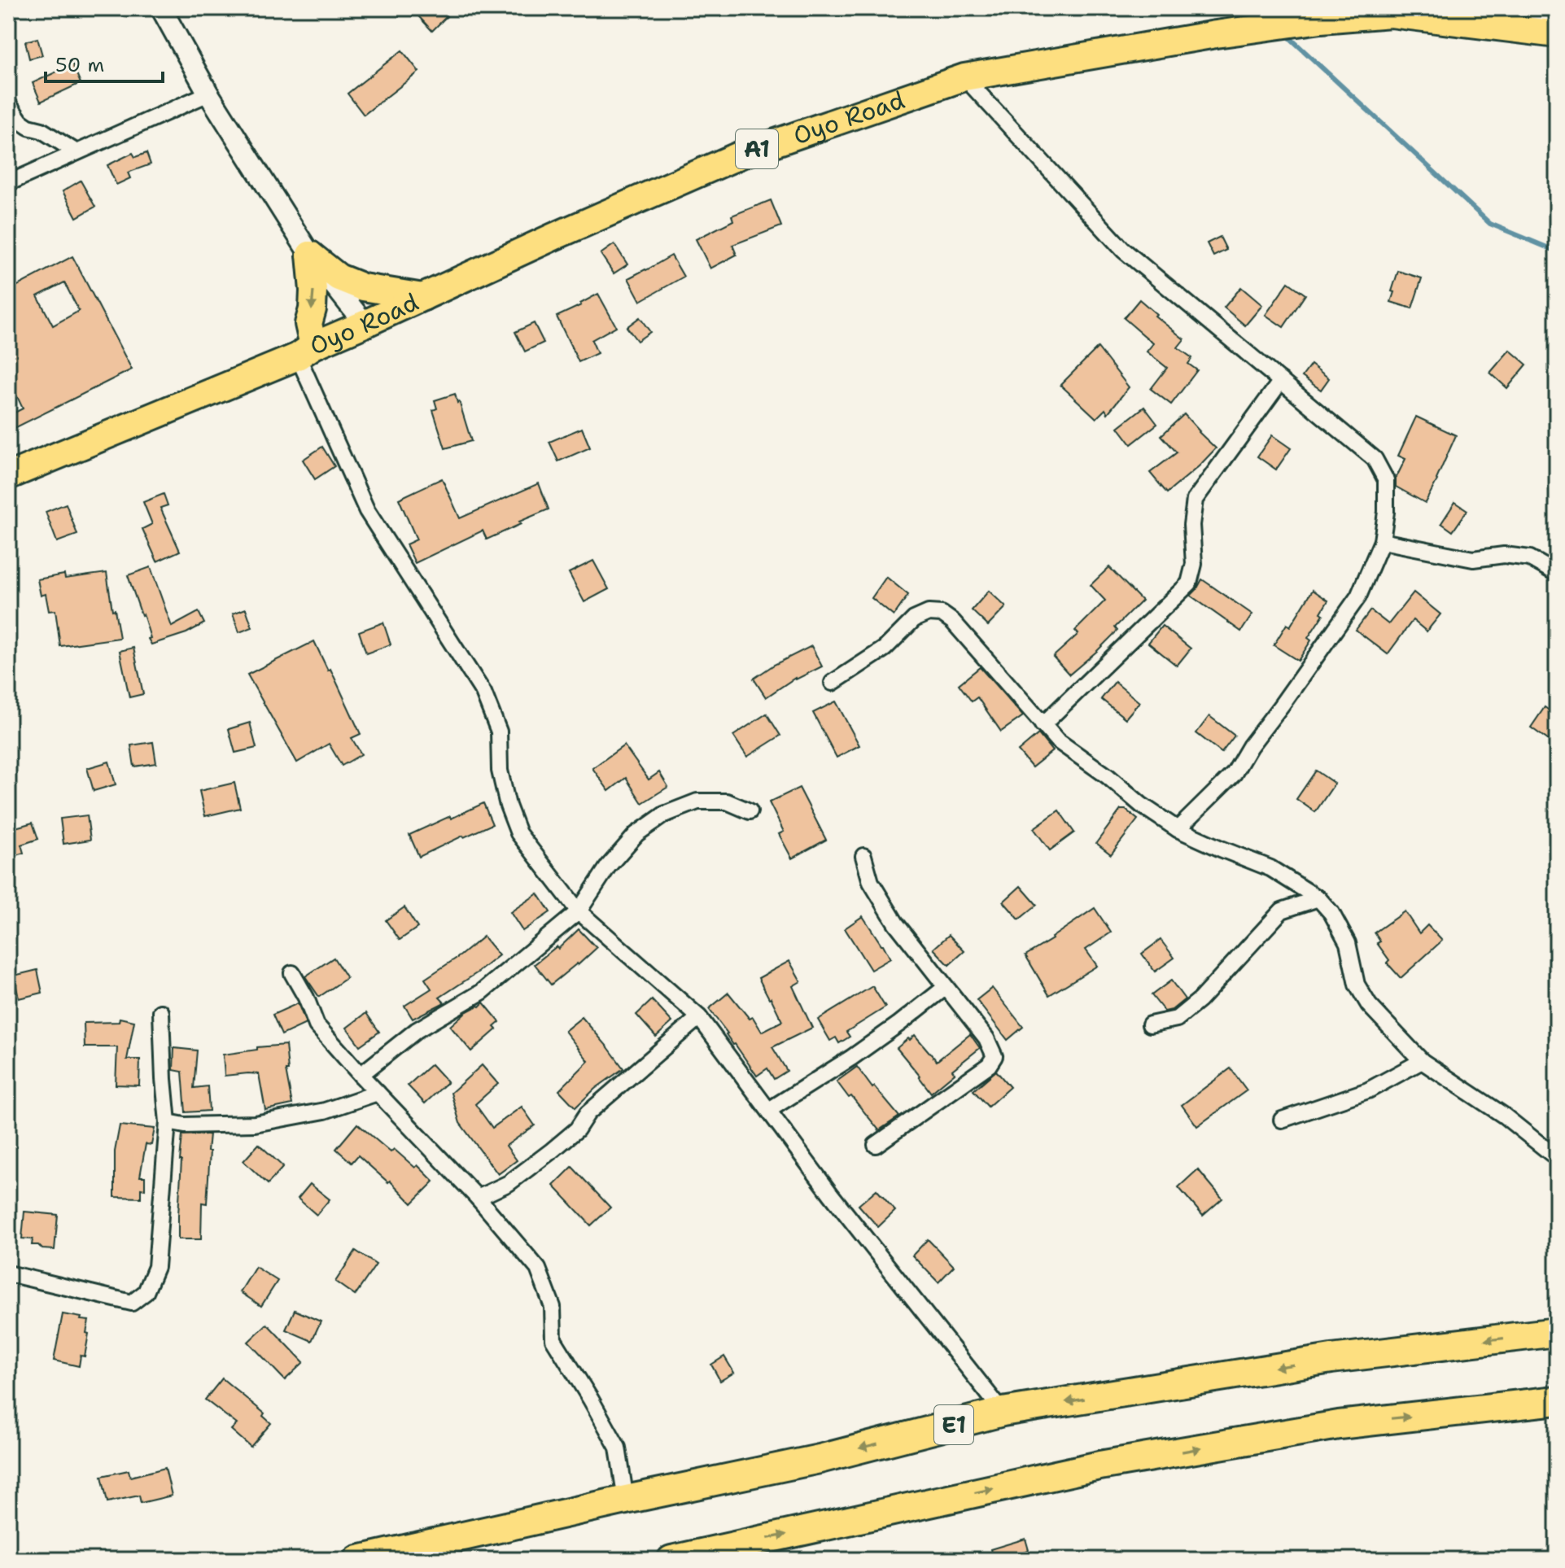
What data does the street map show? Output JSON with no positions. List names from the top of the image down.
{
  "streets": {
    "highway": ["Oyo Road", "A1", "E1"]
  },
  "scale_bar": "50 m"
}
